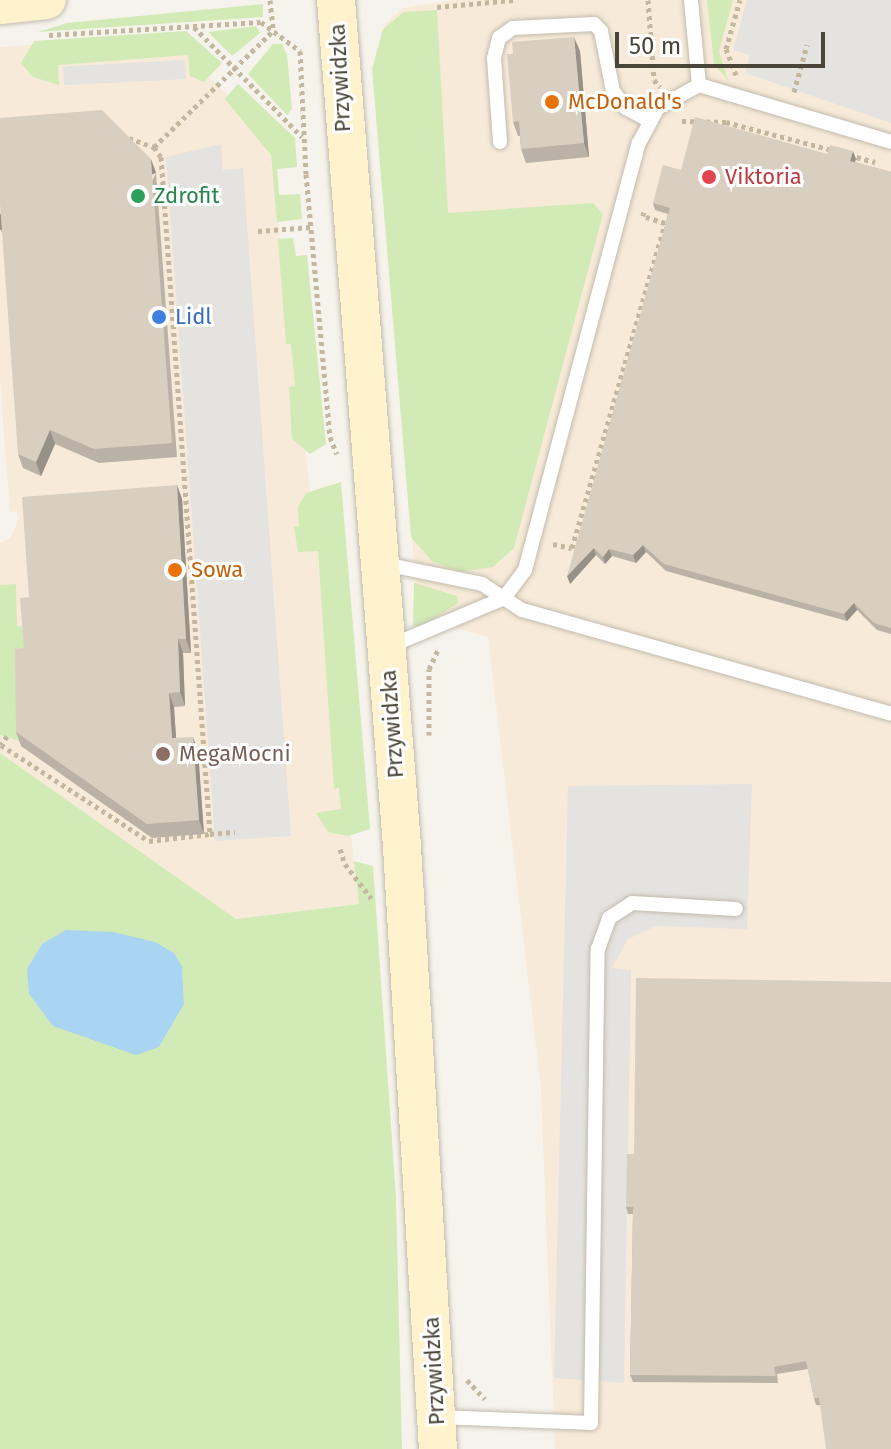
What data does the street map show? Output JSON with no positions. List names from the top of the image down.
{
  "streets": {
    "street": ["Przywidzka"]
  },
  "places": [
    "McDonald's",
    "Viktoria",
    "Zdrofit",
    "Lidl",
    "Sowa",
    "MegaMocni"
  ],
  "scale_bar": "50 m"
}
